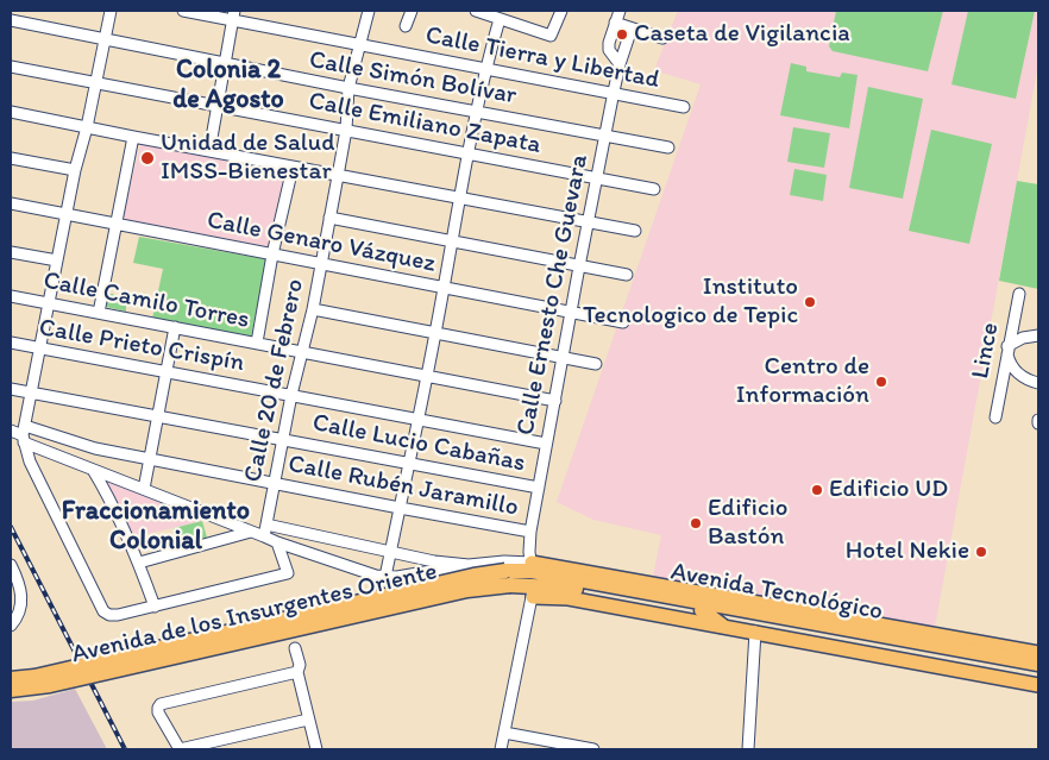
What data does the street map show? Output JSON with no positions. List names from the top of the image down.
{
  "streets": {
    "highway": ["Avenida Tecnológico", "Avenida de los Insurgentes Oriente"],
    "street": [
      "Calle Tierra y Libertad",
      "Calle Simón Bolívar",
      "Calle Emiliano Zapata",
      "Calle Genaro Vázquez",
      "Calle Ernesto Che Guevara",
      "Calle Camilo Torres",
      "Calle Prieto Crispín",
      "Lince",
      "Calle 20 de Febrero",
      "Calle Lucio Cabañas",
      "Calle Rubén Jaramillo"
    ]
  },
  "crossings": [
    ["Calle Tierra y Libertad", "Calle Ernesto Che Guevara"],
    ["Calle Tierra y Libertad", "Calle 20 de Febrero"],
    ["Calle Simón Bolívar", "Calle Ernesto Che Guevara"],
    ["Calle Simón Bolívar", "Calle 20 de Febrero"],
    ["Calle Emiliano Zapata", "Calle Ernesto Che Guevara"],
    ["Calle Emiliano Zapata", "Calle 20 de Febrero"],
    ["Calle Genaro Vázquez", "Calle Ernesto Che Guevara"],
    ["Calle Genaro Vázquez", "Calle 20 de Febrero"],
    ["Calle Ernesto Che Guevara", "Calle Camilo Torres"],
    ["Calle Ernesto Che Guevara", "Calle Prieto Crispín"],
    ["Calle Ernesto Che Guevara", "Calle Lucio Cabañas"],
    ["Calle Ernesto Che Guevara", "Calle Rubén Jaramillo"],
    ["Calle Ernesto Che Guevara", "Avenida Tecnológico"],
    ["Calle Camilo Torres", "Calle 20 de Febrero"],
    ["Calle Prieto Crispín", "Calle 20 de Febrero"],
    ["Calle 20 de Febrero", "Calle Lucio Cabañas"],
    ["Calle 20 de Febrero", "Calle Rubén Jaramillo"],
    ["Avenida Tecnológico", "Avenida de los Insurgentes Oriente"]
  ],
  "districts": ["Colonia 2 de Agosto", "Fraccionamiento Colonial"],
  "places": [
    "Caseta de Vigilancia",
    "Unidad de Salud IMSS-Bienestar",
    "Instituto Tecnologico de Tepic",
    "Centro de Información",
    "Edificio UD",
    "Edificio Bastón",
    "Hotel Nekie"
  ]
}
